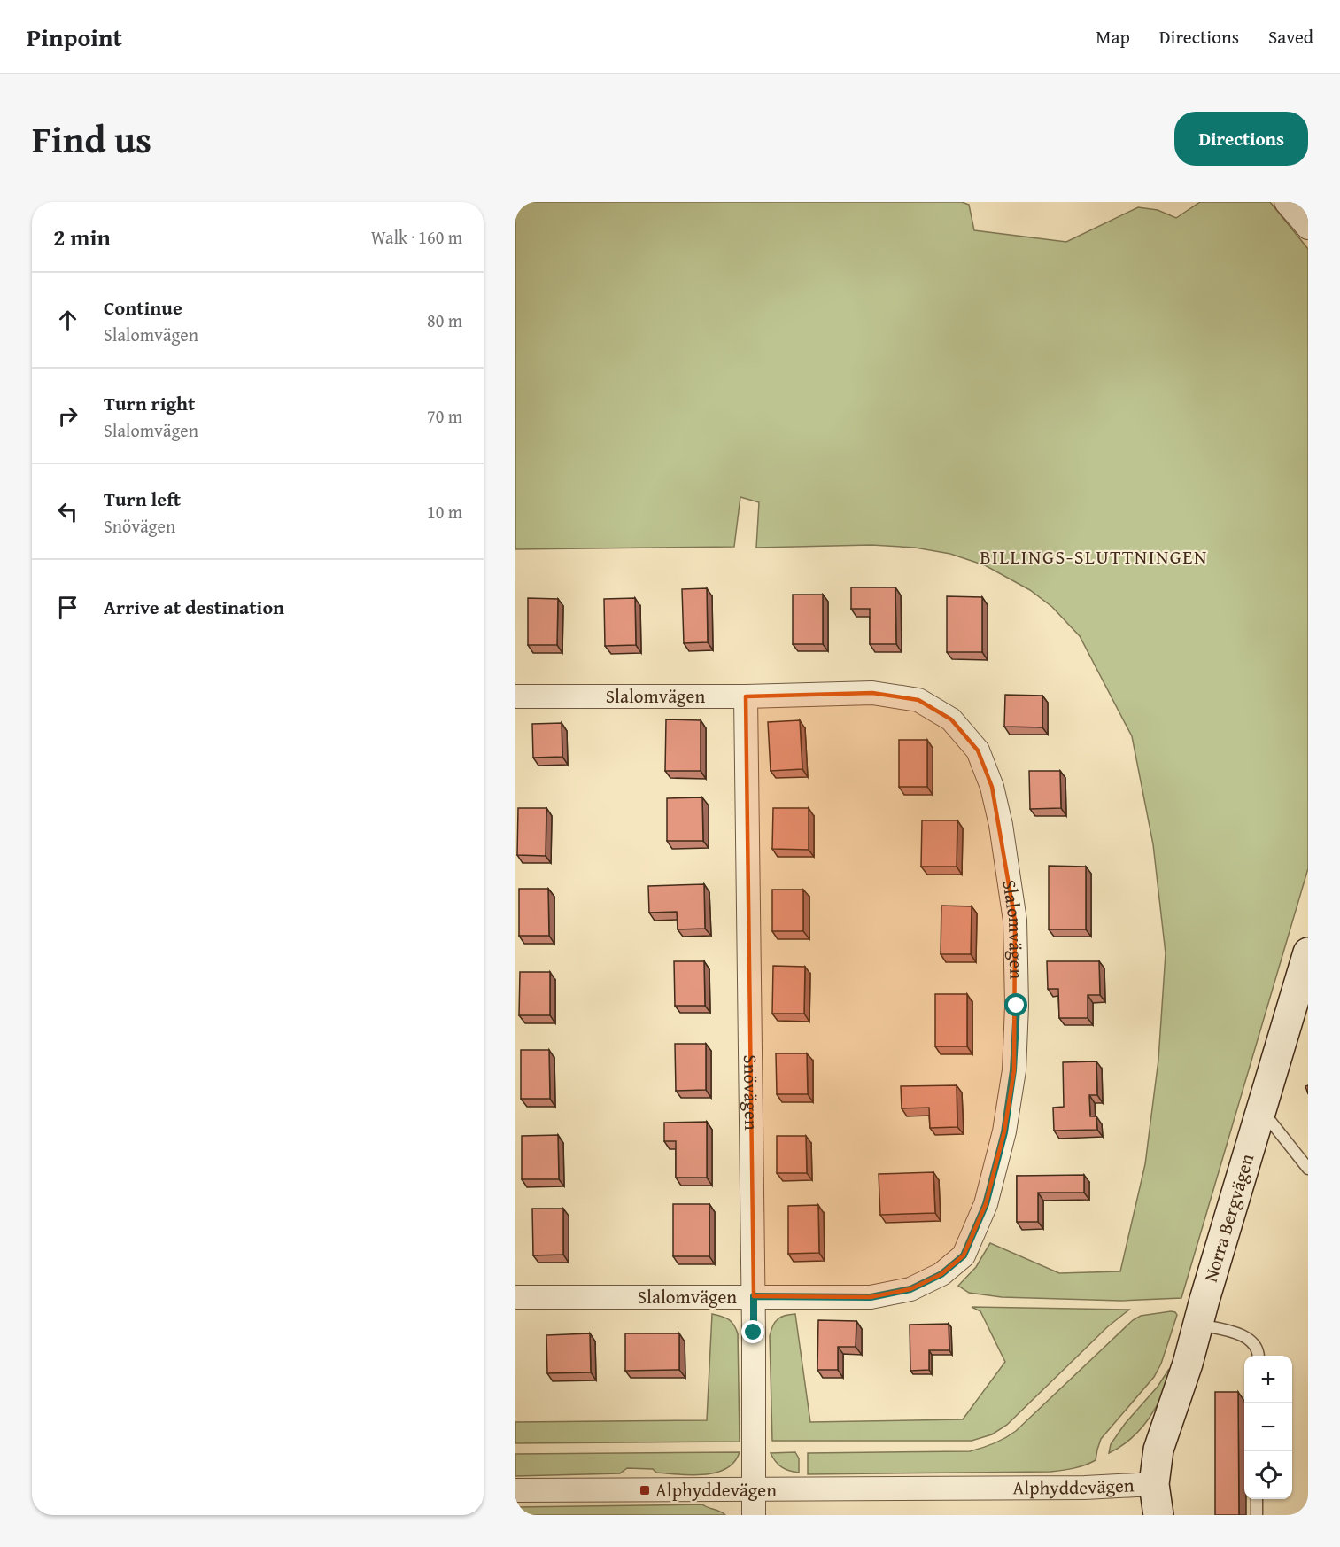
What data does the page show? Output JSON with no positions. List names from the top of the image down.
{
  "streets": {
    "street": [
      "Slalomvägen",
      "Snövägen",
      "Norra Bergvägen",
      "Alphyddevägen"
    ]
  },
  "crossings": [
    ["Slalomvägen", "Snövägen"],
    ["Snövägen", "Alphyddevägen"],
    ["Norra Bergvägen", "Alphyddevägen"]
  ],
  "districts": ["BILLINGS-SLUTTNINGEN"],
  "places": {
    "transit": ["Alphyddevägen"]
  },
  "page": {
    "header": "Pinpoint",
    "nav": ["Map", "Directions", "Saved"],
    "title": "Find us",
    "buttons": "Directions",
    "heading": ["2 min", "Walk · 160 m"],
    "list": [
      ["Continue", "Slalomvägen", "80 m"],
      ["Turn right", "Slalomvägen", "70 m"],
      ["Turn left", "Snövägen", "10 m"],
      "Arrive at destination"
    ],
    "map_buttons": ["+", "−"]
  }
}
